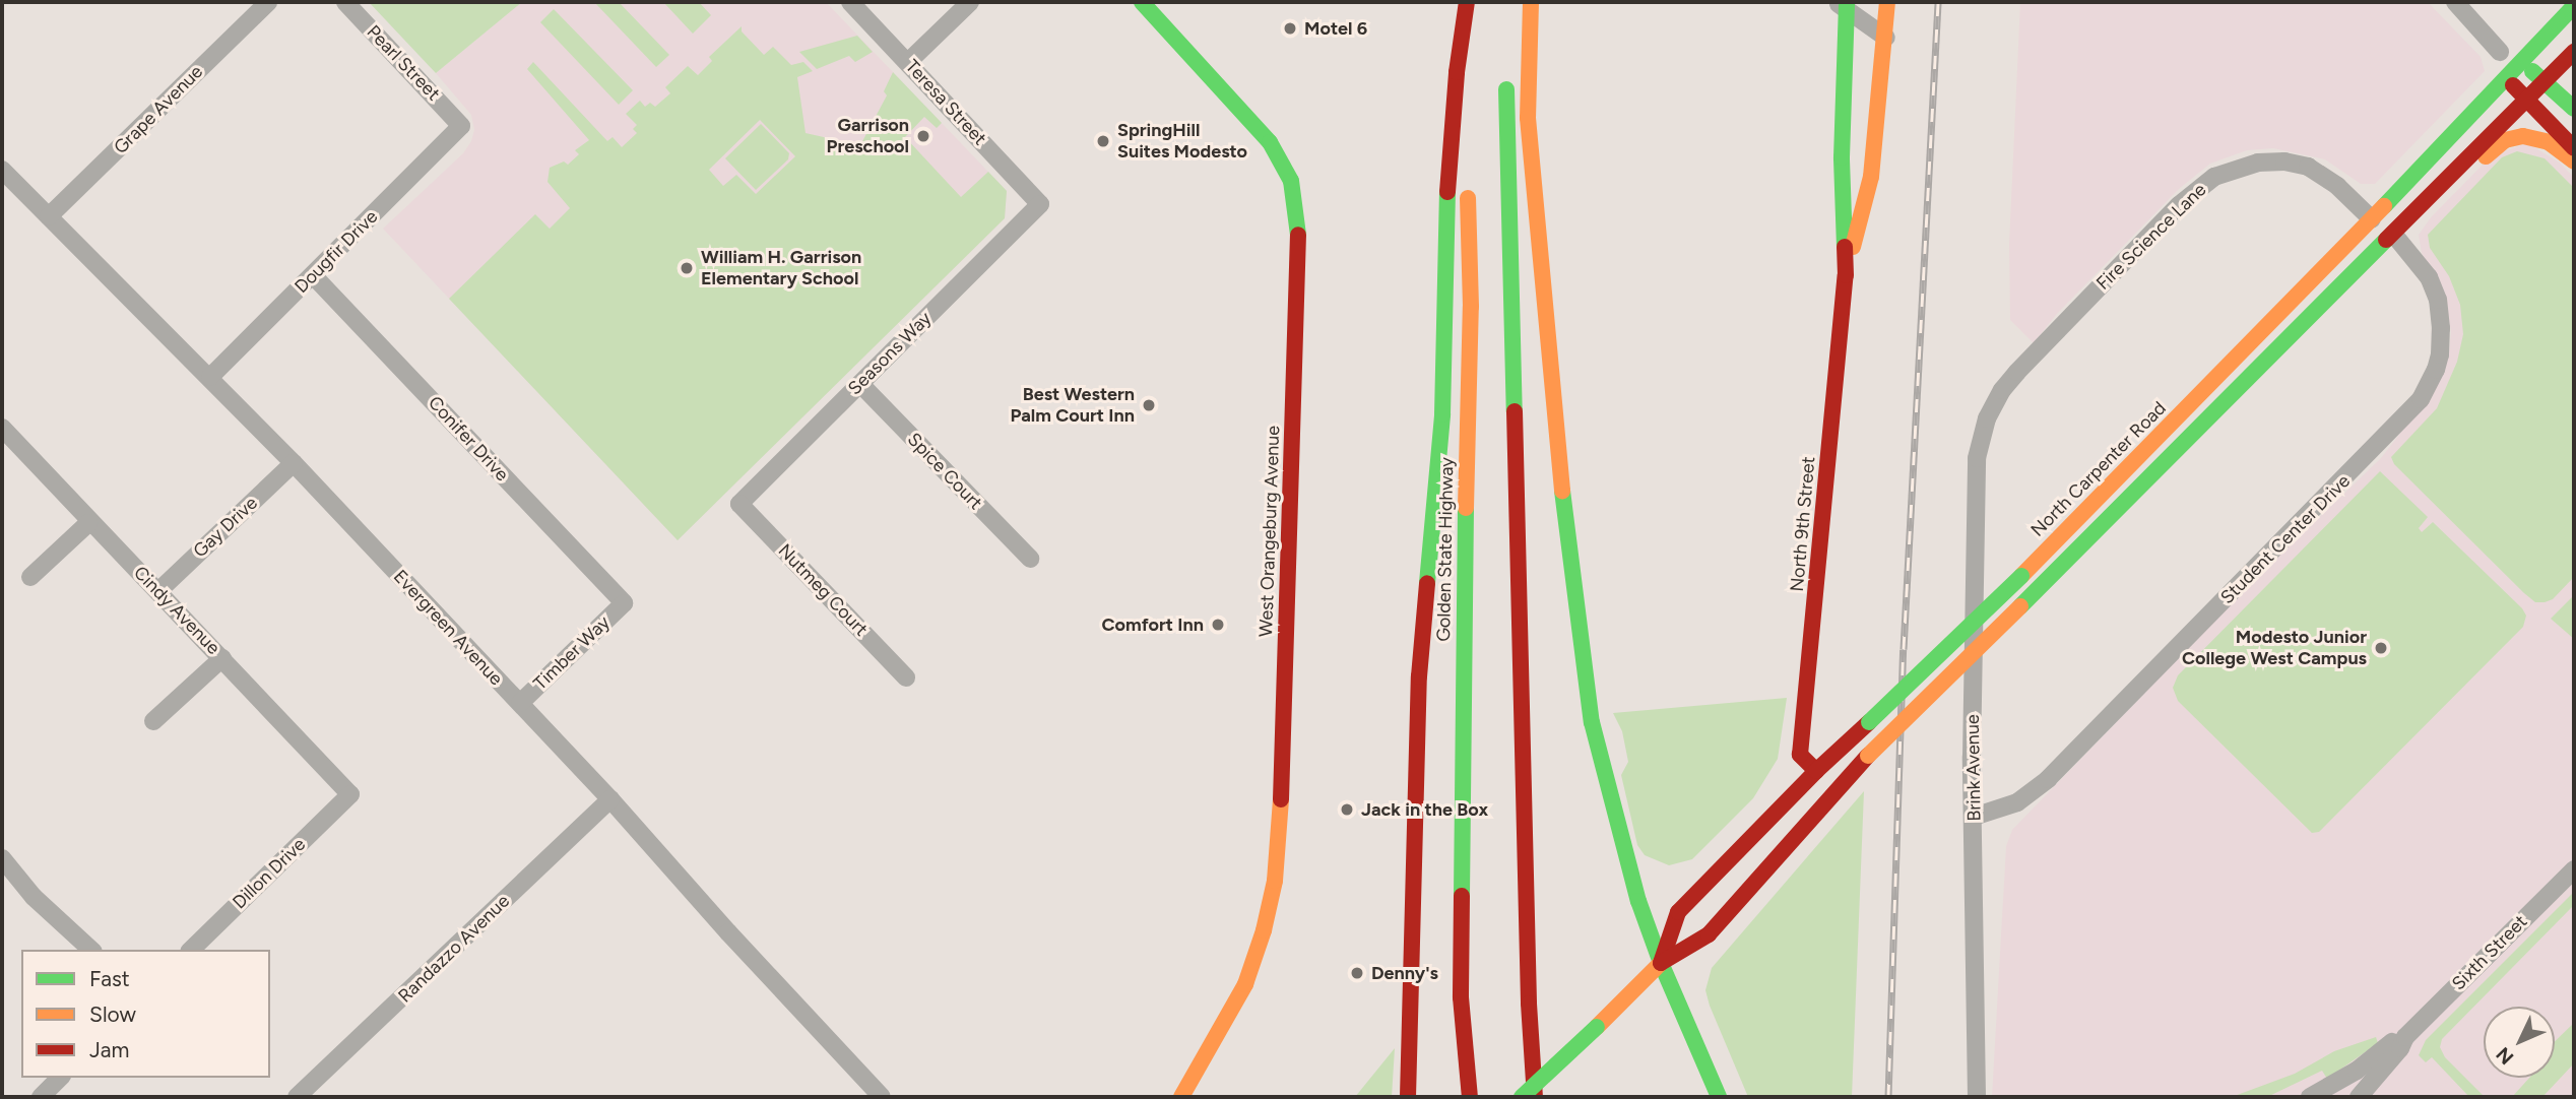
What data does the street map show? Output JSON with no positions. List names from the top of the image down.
{
  "streets": {
    "main road": [
      "North Carpenter Road",
      "North 9th Street",
      "West Orangeburg Avenue",
      "Golden State Highway"
    ],
    "street": [
      "Pearl Street",
      "Teresa Street",
      "Grape Avenue",
      "Fire Science Lane",
      "Dougfir Drive",
      "Seasons Way",
      "Conifer Drive",
      "Spice Court",
      "Gay Drive",
      "Student Center Drive",
      "Nutmeg Court",
      "Cindy Avenue",
      "Evergreen Avenue",
      "Timber Way",
      "Brink Avenue",
      "Dillon Drive",
      "Randazzo Avenue",
      "Sixth Street"
    ]
  },
  "crossings": [
    ["Pearl Street", "Dougfir Drive"],
    ["Teresa Street", "Seasons Way"],
    ["Grape Avenue", "Evergreen Avenue"],
    ["Fire Science Lane", "North Carpenter Road"],
    ["Fire Science Lane", "Brink Avenue"],
    ["Dougfir Drive", "Conifer Drive"],
    ["Dougfir Drive", "Evergreen Avenue"],
    ["Seasons Way", "Spice Court"],
    ["Seasons Way", "Nutmeg Court"],
    ["Conifer Drive", "Timber Way"],
    ["North Carpenter Road", "North 9th Street"],
    ["North Carpenter Road", "Student Center Drive"],
    ["Gay Drive", "Cindy Avenue"],
    ["Gay Drive", "Evergreen Avenue"],
    ["Student Center Drive", "Brink Avenue"],
    ["Cindy Avenue", "Dillon Drive"],
    ["Evergreen Avenue", "Timber Way"],
    ["Evergreen Avenue", "Randazzo Avenue"]
  ],
  "places": [
    "Motel 6",
    "Garrison Preschool",
    "SpringHill Suites Modesto",
    "William H. Garrison Elementary School",
    "Best Western Palm Court Inn",
    "Comfort Inn",
    "Modesto Junior College West Campus",
    "Jack in the Box",
    "Denny's"
  ],
  "legend": ["Fast", "Slow", "Jam"],
  "north": "bottom left"
}
